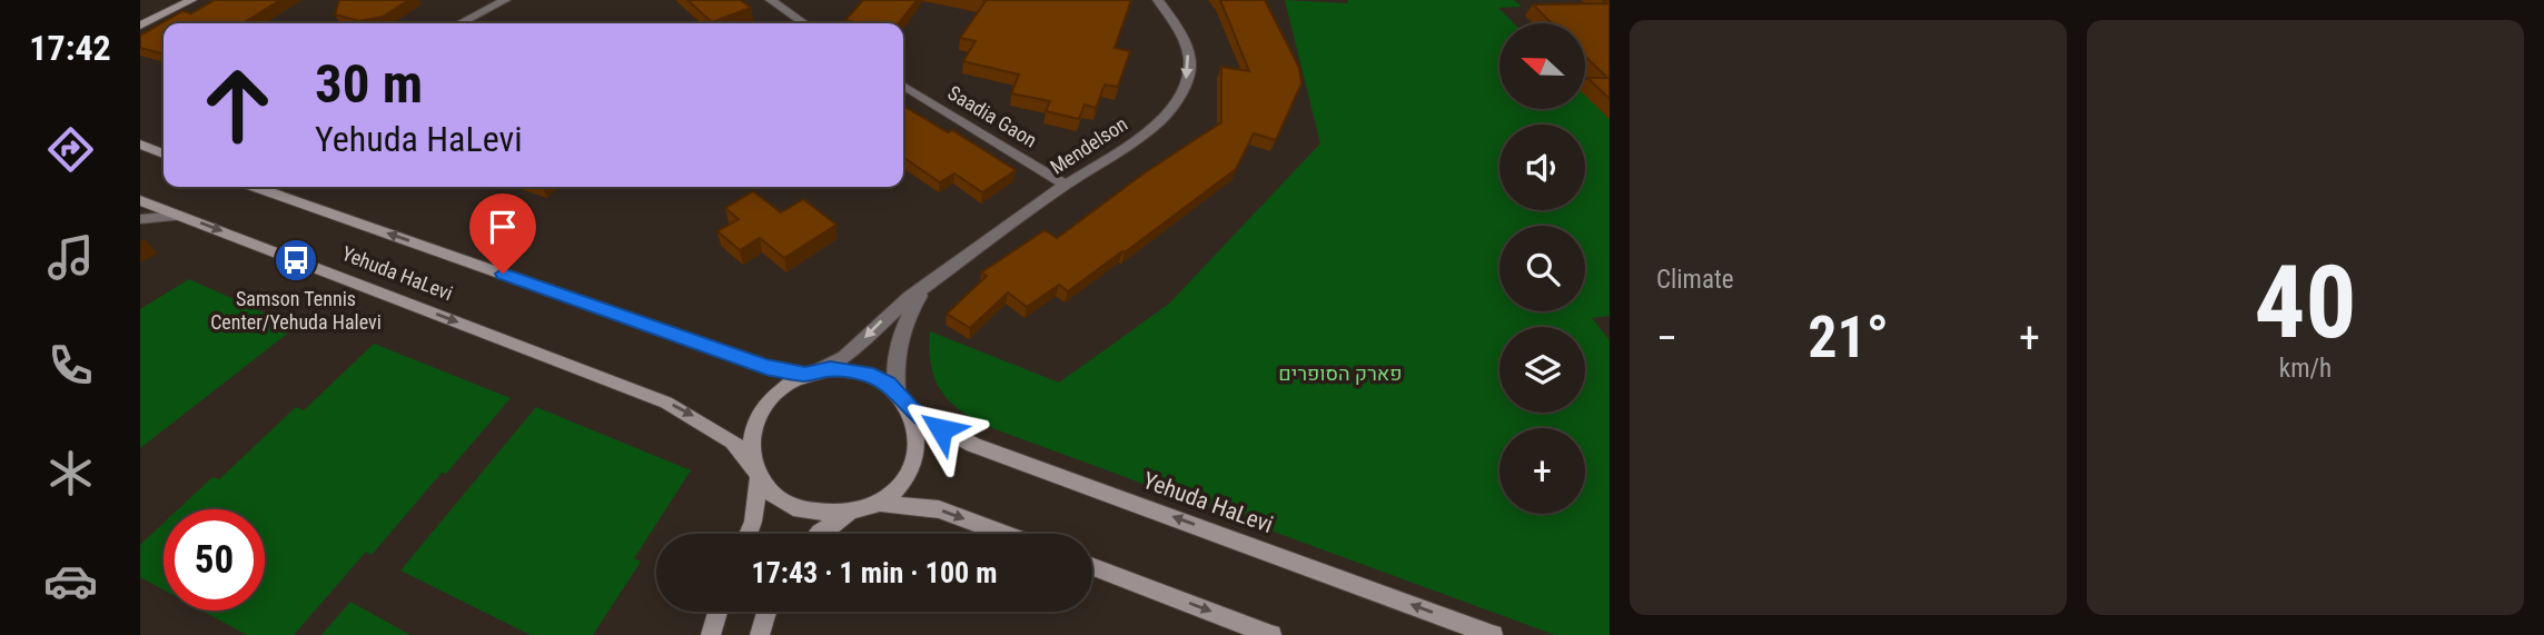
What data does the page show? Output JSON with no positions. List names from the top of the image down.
{
  "streets": {
    "main road": ["Yehuda HaLevi"],
    "street": ["Saadia Gaon", "Mendelson"]
  },
  "crossings": [
    ["Saadia Gaon", "Mendelson"],
    ["Mendelson", "Yehuda HaLevi"]
  ],
  "one_way": ["Mendelson"],
  "parks": ["פארק הסופרים"],
  "places": {
    "bus stop": ["Samson Tennis Center/Yehuda Halevi"]
  },
  "north": "left",
  "page": {
    "tabs": "17:42",
    "tile": [
      "Climate",
      ["40", "km/h"]
    ],
    "map_buttons": "+",
    "turn": ["30 m", "Yehuda HaLevi"],
    "heat": ["−", "21°", "+"],
    "limit": "50",
    "trip": "17:43 · 1 min · 100 m"
  }
}
